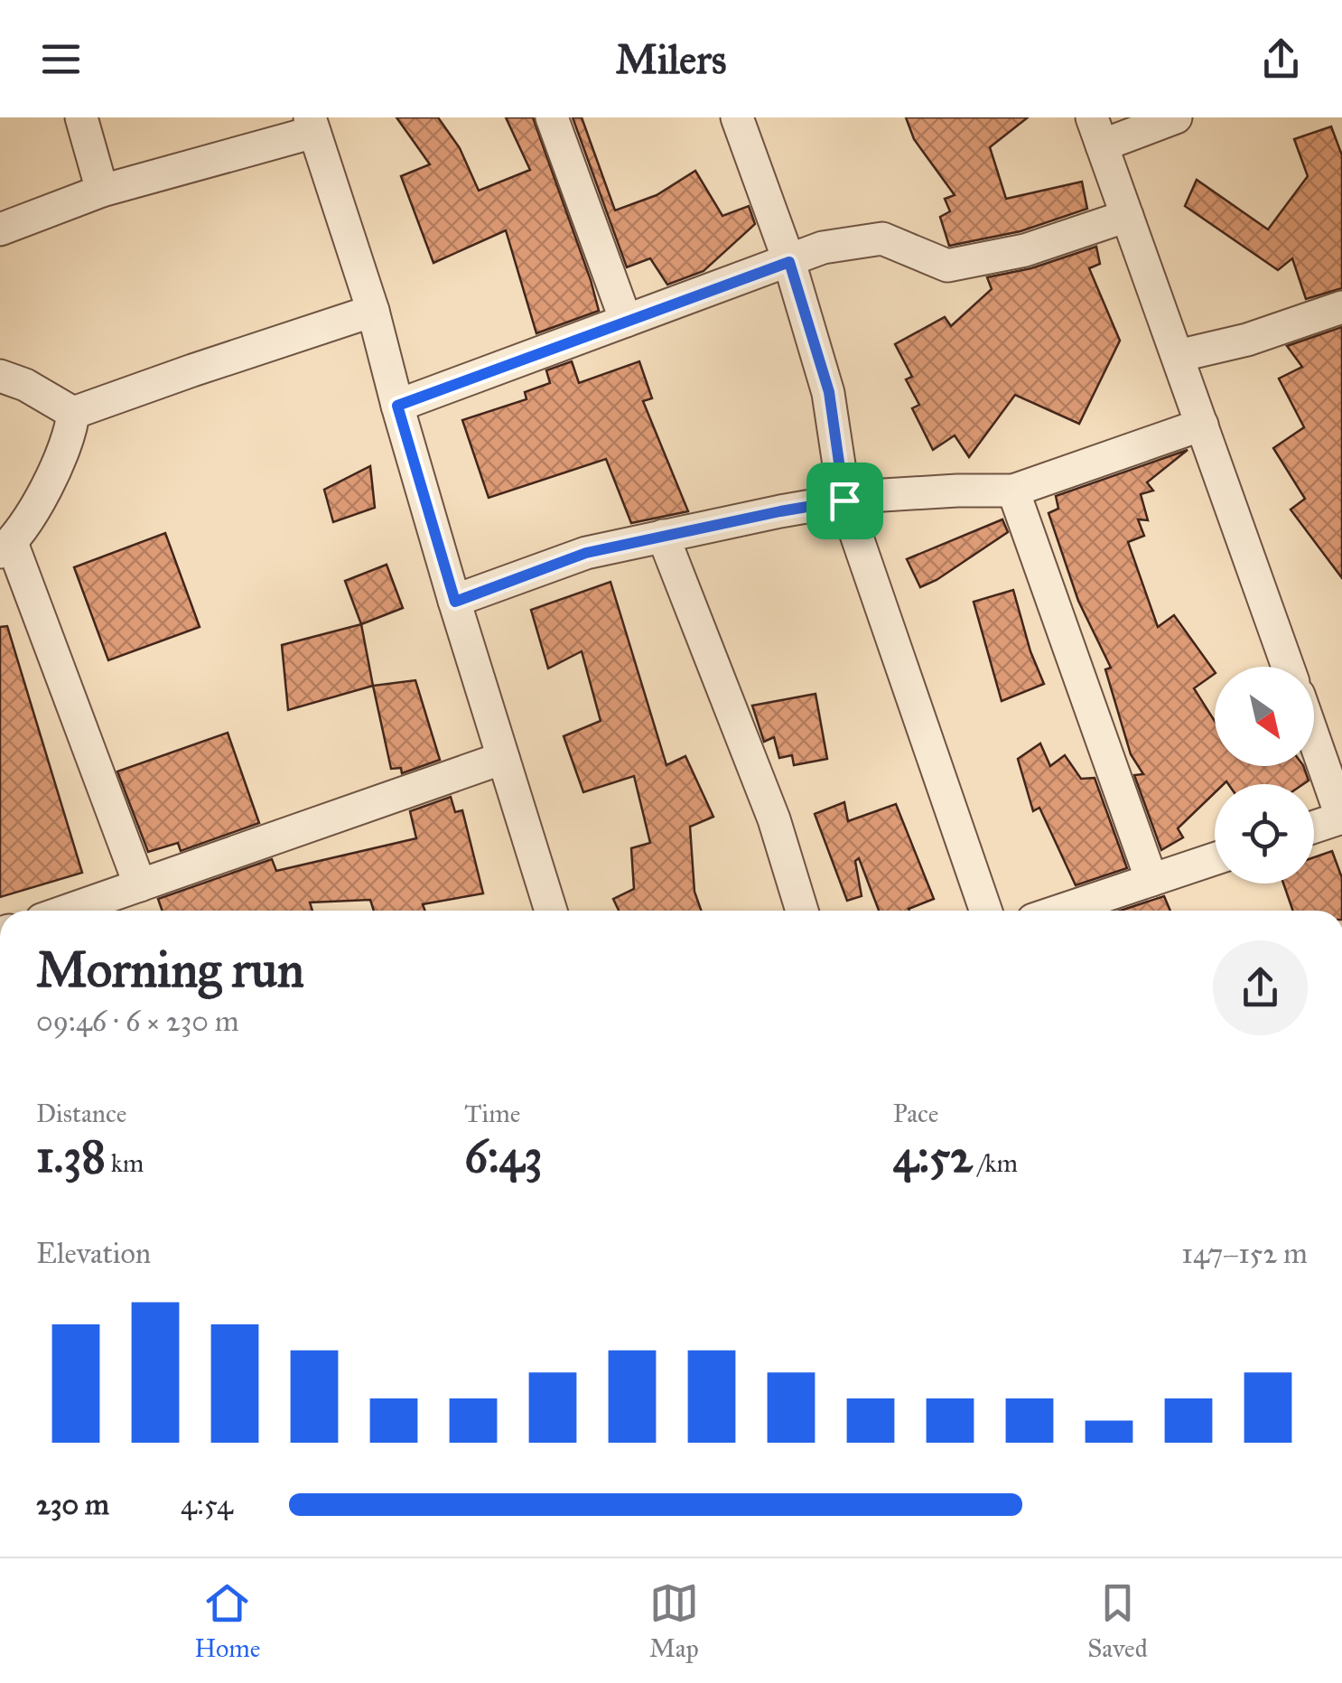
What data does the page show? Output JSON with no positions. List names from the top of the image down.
{
  "north": "bottom right",
  "page": {
    "header": "Milers",
    "heading": ["Morning run", "09:46 · 6 × 230 m"],
    "stats": [
      ["Distance", "1.38 km"],
      ["Time", "6:43"],
      ["Pace", "4:52 /km"]
    ],
    "chart": ["Elevation", "147–152 m"],
    "list": [
      {
        "name": "230 m",
        "note": "4:54"
      }
    ],
    "tabs": ["Home", "Map", "Saved"]
  }
}
